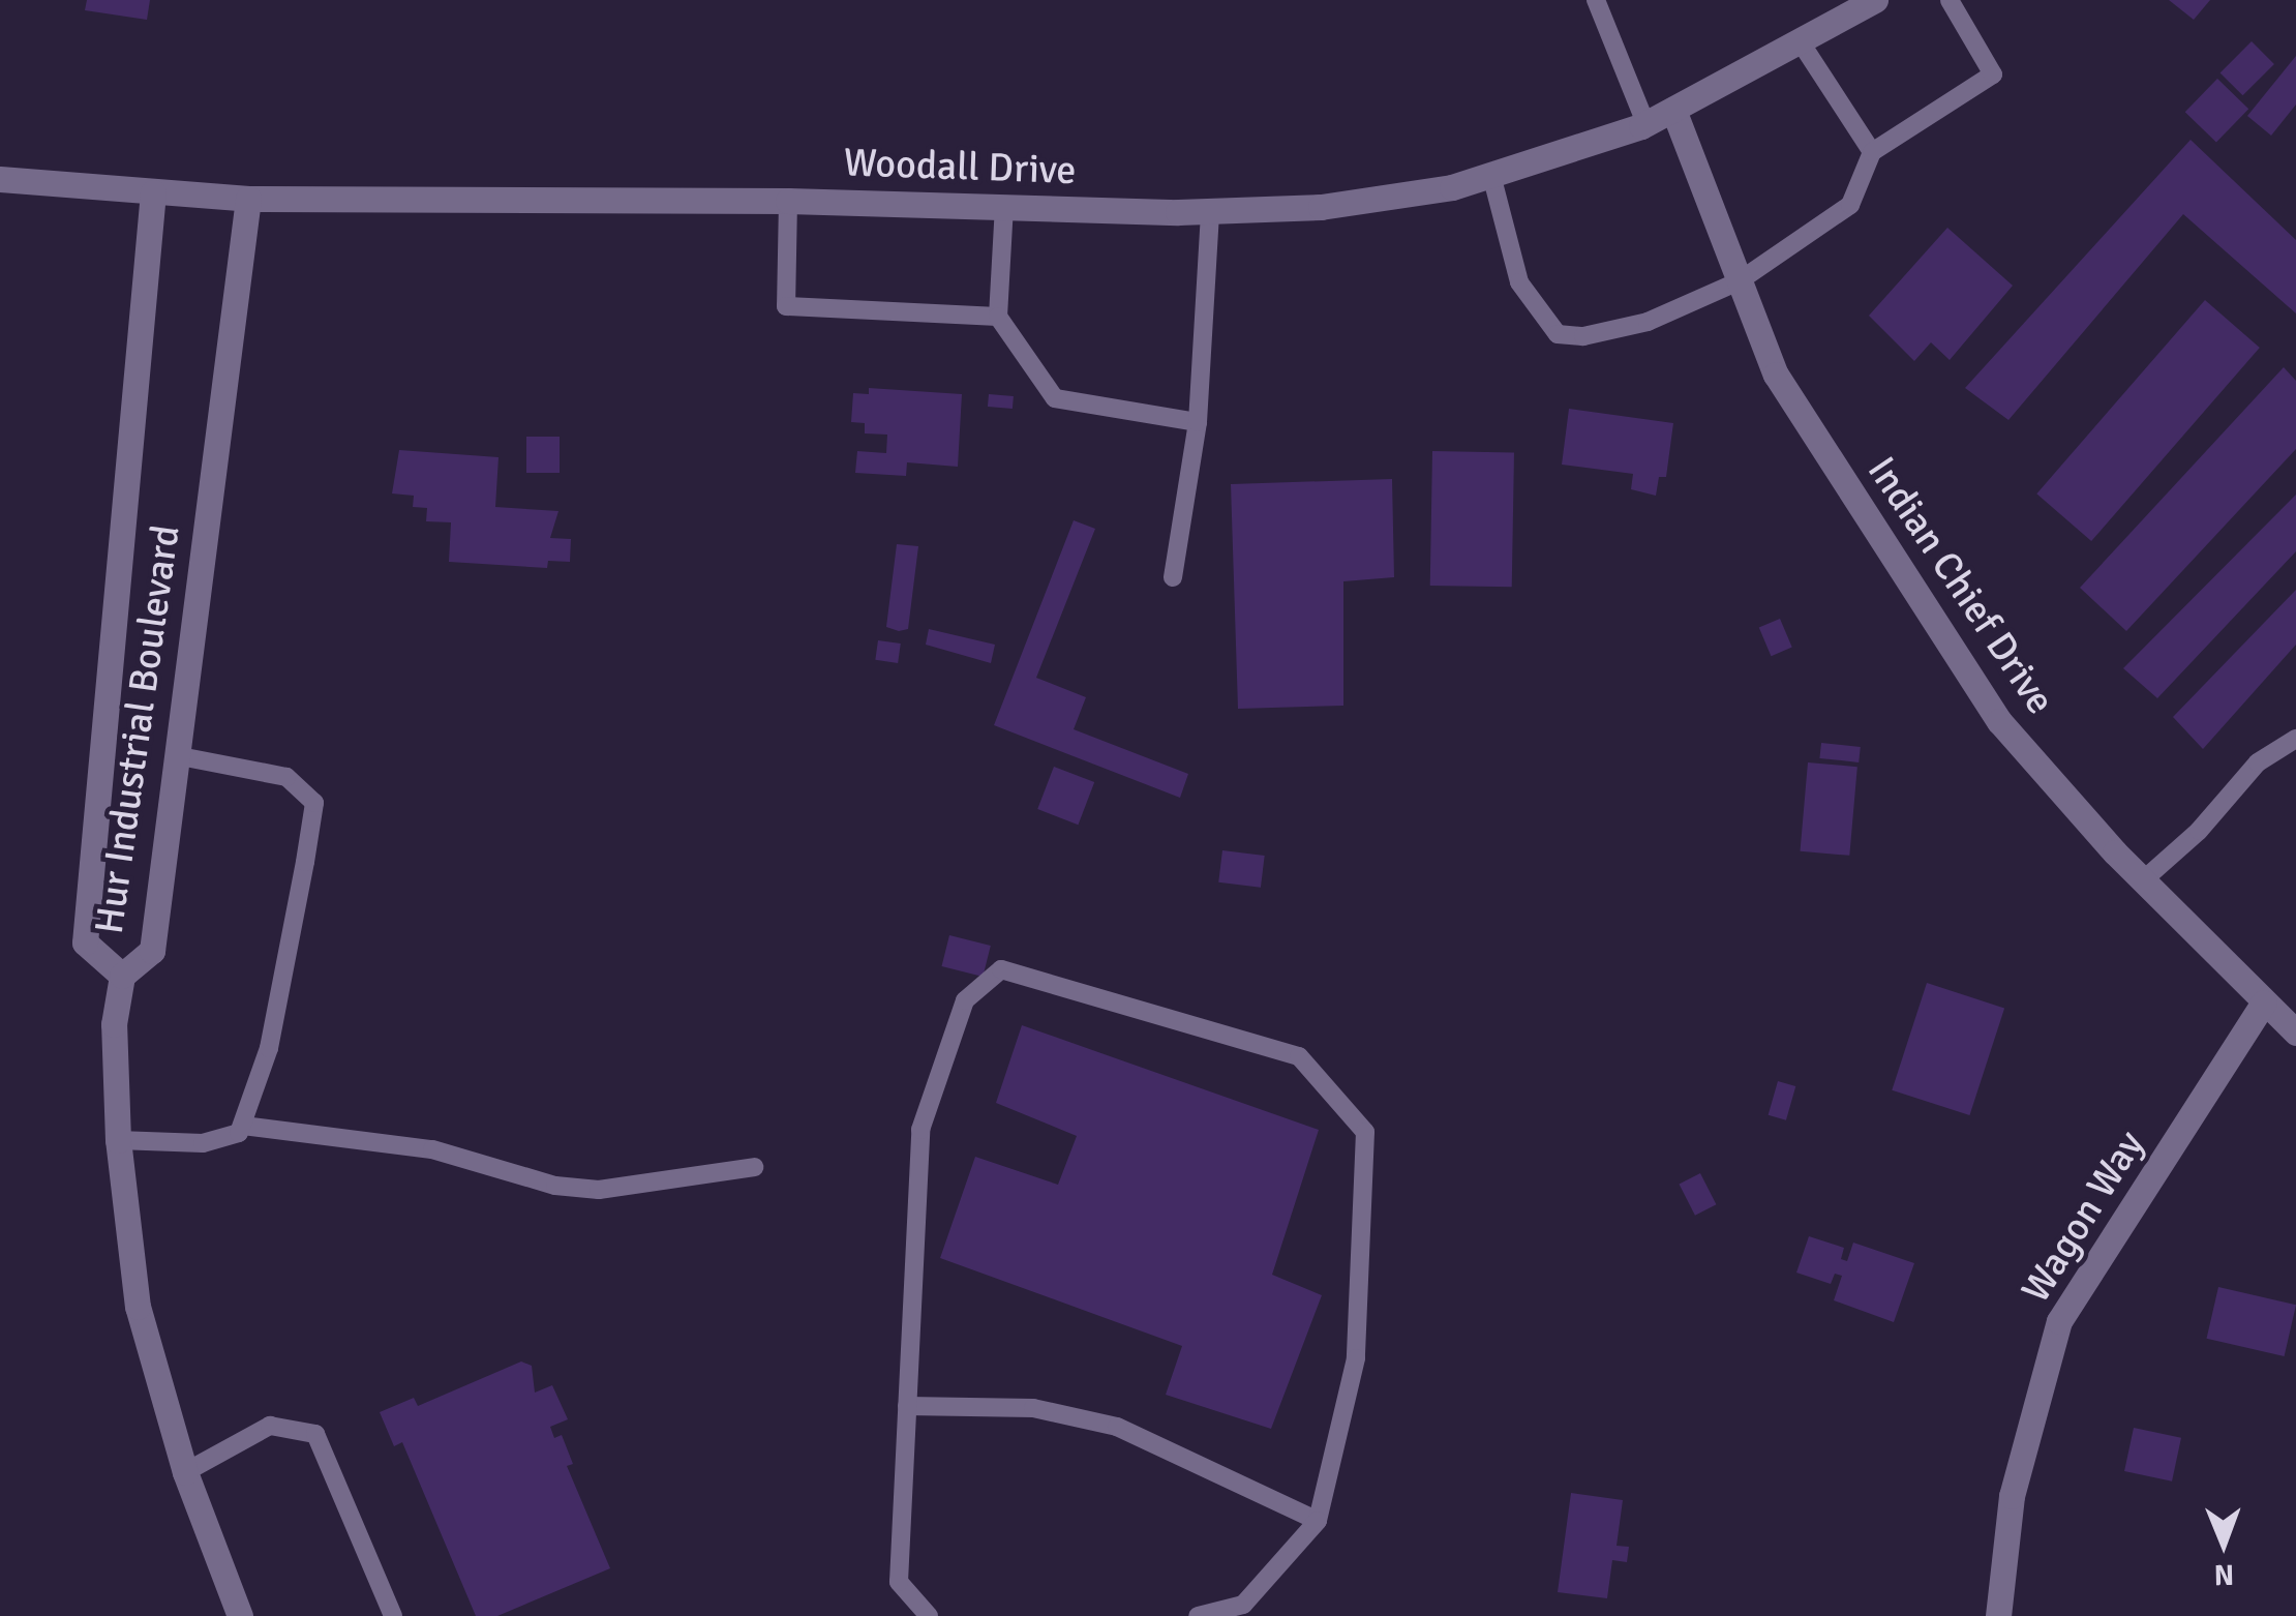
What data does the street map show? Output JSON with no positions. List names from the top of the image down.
{
  "streets": {
    "street": [
      "Woodall Drive",
      "Indian Chief Drive",
      "Hur Industrial Boulevard",
      "Wagon Way"
    ]
  },
  "crossings": [
    ["Woodall Drive", "Indian Chief Drive"],
    ["Woodall Drive", "Hur Industrial Boulevard"],
    ["Indian Chief Drive", "Wagon Way"]
  ],
  "north": "bottom"
}
